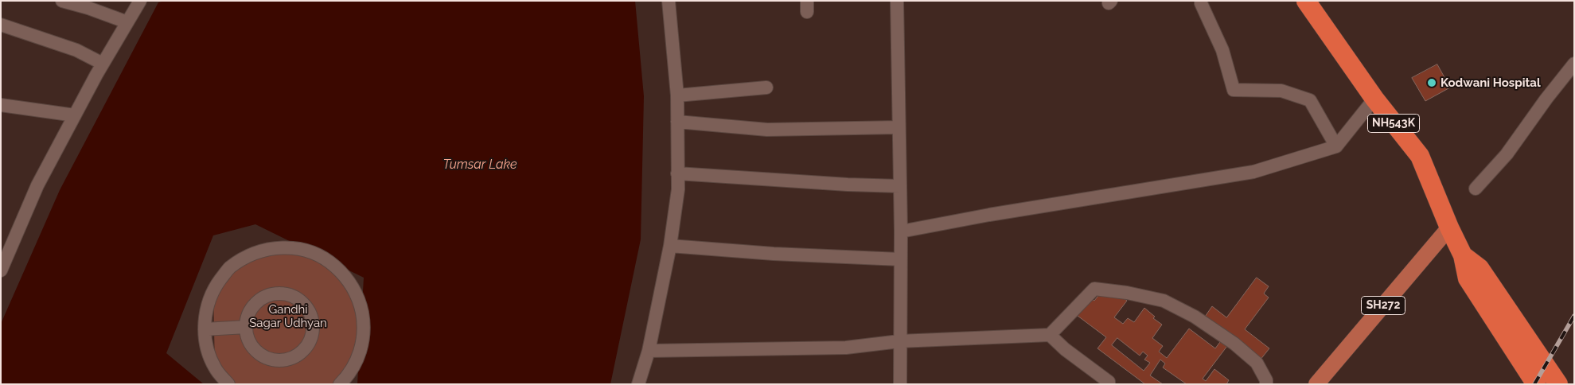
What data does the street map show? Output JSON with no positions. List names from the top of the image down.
{
  "streets": {
    "highway": ["NH543K"],
    "main road": ["SH272"]
  },
  "crossings": [
    ["NH543K", "SH272"]
  ],
  "water": ["Tumsar Lake"],
  "parks": ["Gandhi Sagar Udhyan"],
  "places": ["Kodwani Hospital"]
}
